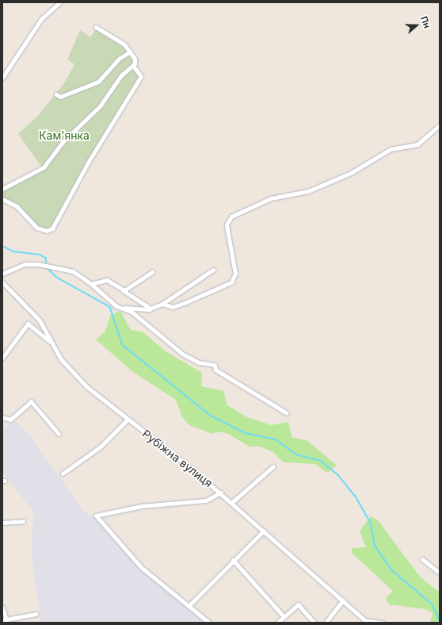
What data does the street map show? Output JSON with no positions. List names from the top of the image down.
{
  "streets": {
    "street": ["Рубіжна вулиця"]
  },
  "parks": ["Кам'янка"],
  "north": "right"
}
